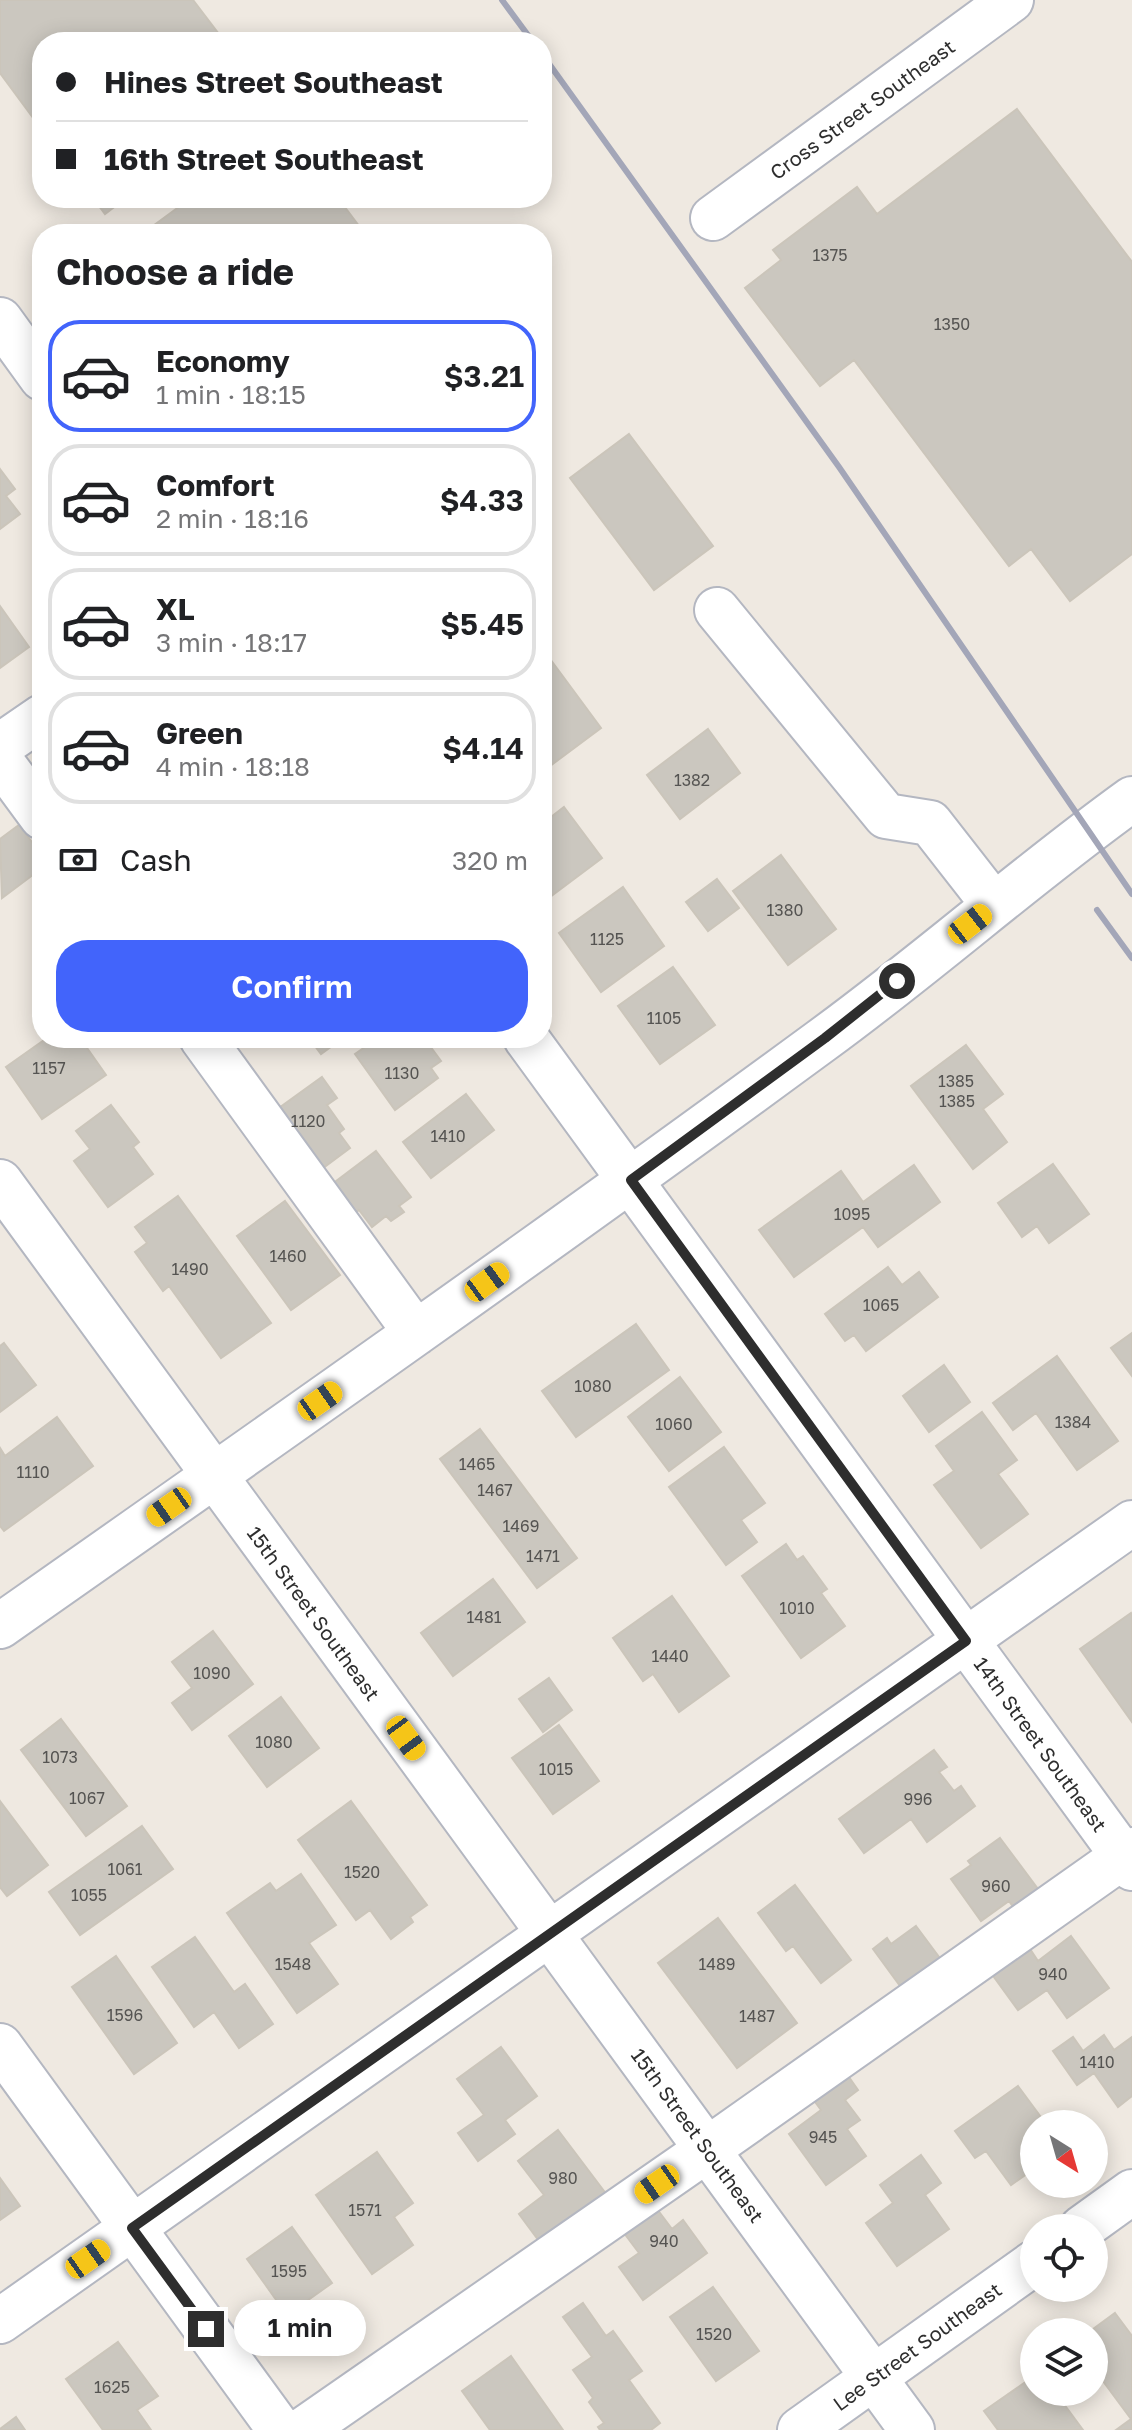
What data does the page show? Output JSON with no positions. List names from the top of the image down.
{
  "streets": {
    "street": [
      "Cross Street Southeast",
      "15th Street Southeast",
      "14th Street Southeast",
      "Lee Street Southeast"
    ]
  },
  "crossings": [
    ["15th Street Southeast", "Lee Street Southeast"]
  ],
  "house_numbers": [
    "1375",
    "1350",
    "1382",
    "1380",
    "1125",
    "1105",
    "1157",
    "1130",
    "1385",
    "1385",
    "1120",
    "1410",
    "1095",
    "1460",
    "1490",
    "1065",
    "1080",
    "1384",
    "1060",
    "1465",
    "1110",
    "1467",
    "1469",
    "1471",
    "1010",
    "1481",
    "1440",
    "1090",
    "1080",
    "1073",
    "1015",
    "1067",
    "996",
    "1061",
    "1520",
    "960",
    "1055",
    "1548",
    "1489",
    "940",
    "1596",
    "1487",
    "1410",
    "945",
    "980",
    "1571",
    "940",
    "1595",
    "1520",
    "1625"
  ],
  "north": "bottom right",
  "page": {
    "banner": ["Hines Street Southeast", "16th Street Southeast"],
    "heading": "Choose a ride",
    "list": [
      {
        "name": "Economy",
        "note": "1 min · 18:15",
        "value": "$3.21"
      },
      {
        "name": "Comfort",
        "note": "2 min · 18:16",
        "value": "$4.33"
      },
      {
        "name": "XL",
        "note": "3 min · 18:17",
        "value": "$5.45"
      },
      {
        "name": "Green",
        "note": "4 min · 18:18",
        "value": "$4.14"
      }
    ],
    "pay": ["Cash", "320 m"],
    "buttons": "Confirm",
    "bubble": "1 min"
  }
}
